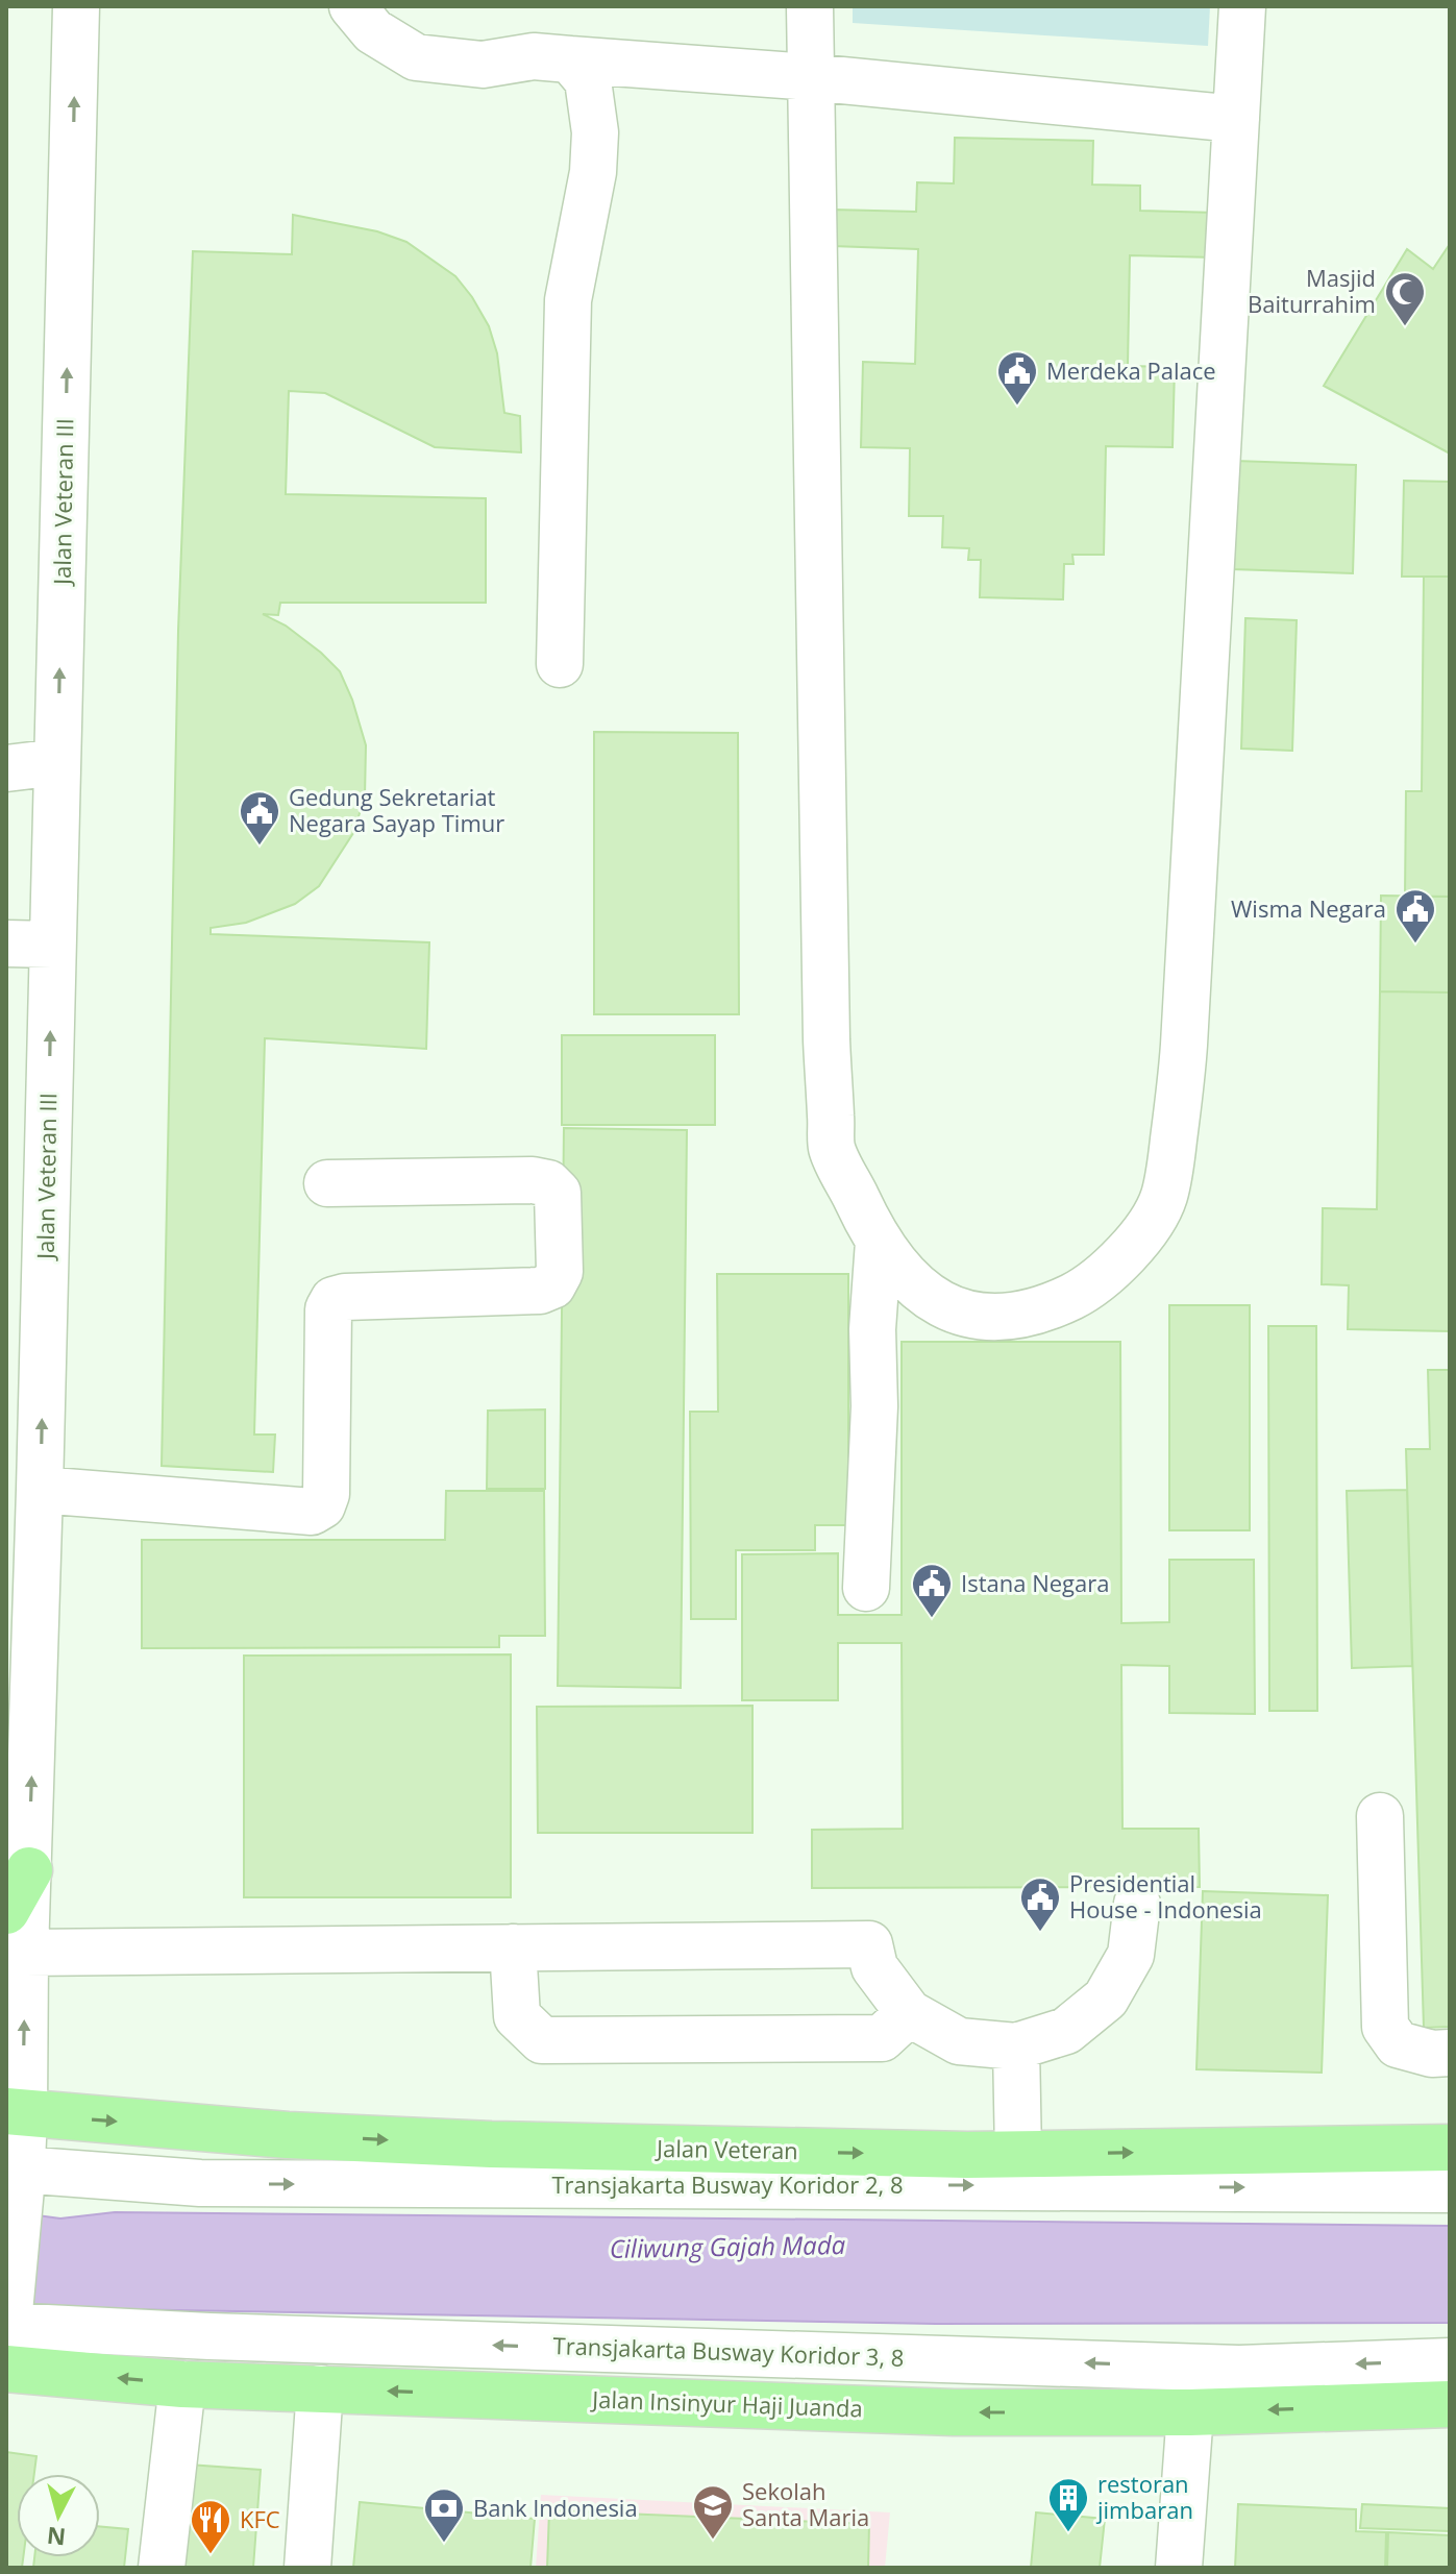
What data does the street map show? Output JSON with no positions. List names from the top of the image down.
{
  "streets": {
    "main road": ["Jalan Veteran", "Jalan Insinyur Haji Juanda"],
    "street": ["Jalan Veteran III", "Transjakarta Busway Koridor 2, 8", "Transjakarta Busway Koridor 3, 8"]
  },
  "crossings": [
    ["Jalan Veteran III", "Jalan Veteran"],
    ["Jalan Veteran III", "Transjakarta Busway Koridor 2, 8"],
    ["Jalan Veteran III", "Transjakarta Busway Koridor 3, 8"],
    ["Jalan Veteran III", "Jalan Insinyur Haji Juanda"],
    ["Transjakarta Busway Koridor 3, 8", "Jalan Insinyur Haji Juanda"]
  ],
  "one_way": ["Jalan Veteran III", "Jalan Veteran", "Jalan Insinyur Haji Juanda"],
  "water": ["Ciliwung Gajah Mada"],
  "places": {
    "mosque": ["Masjid Baiturrahim"],
    "public building": [
      "Merdeka Palace",
      "Gedung Sekretariat Negara Sayap Timur",
      "Wisma Negara",
      "Istana Negara",
      "Presidential House - Indonesia"
    ],
    "building": ["restoran jimbaran"],
    "school or university": ["Sekolah Santa Maria"],
    "bank": ["Bank Indonesia"],
    "restaurant": ["KFC"]
  },
  "north": "bottom"
}
